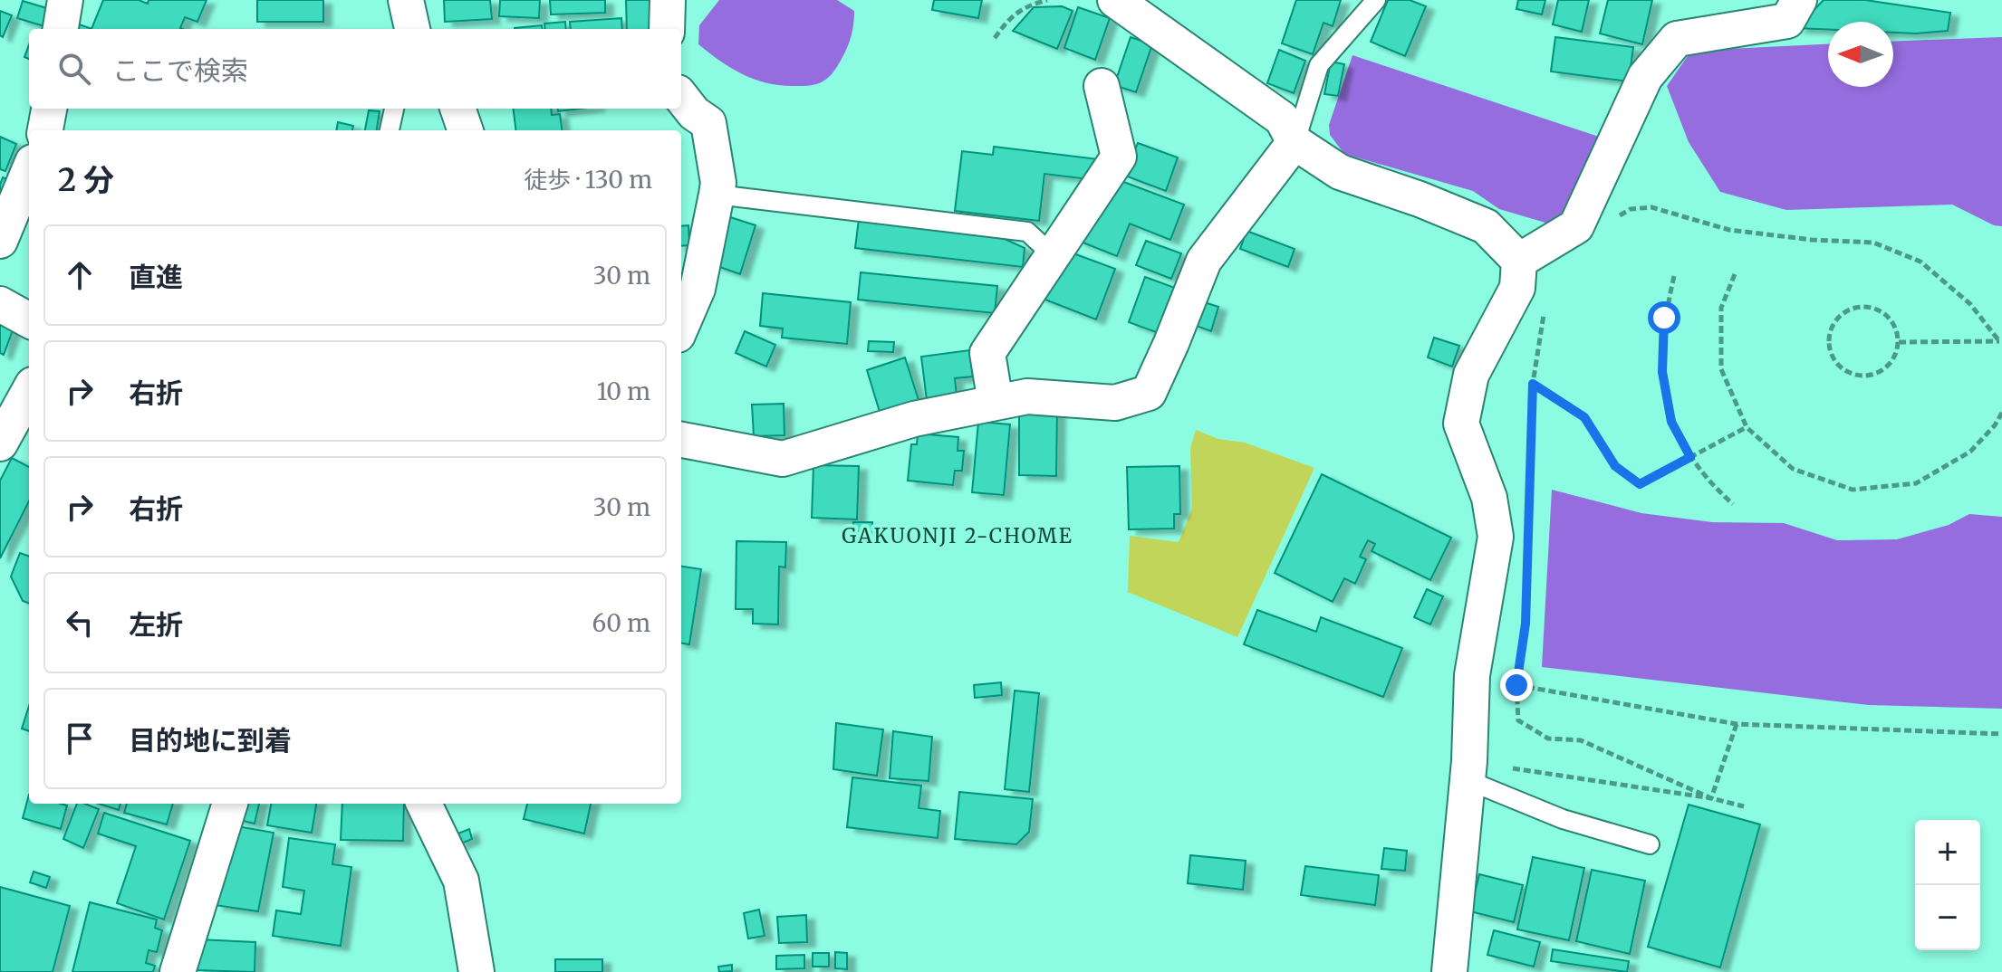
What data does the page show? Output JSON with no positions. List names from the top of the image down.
{
  "districts": ["GAKUONJI 2-CHOME"],
  "north": "left",
  "page": {
    "search": "ここで検索",
    "heading": ["2 分", "徒歩 · 130 m"],
    "list": [
      ["直進", "30 m"],
      ["右折", "10 m"],
      ["右折", "30 m"],
      ["左折", "60 m"],
      "目的地に到着"
    ],
    "map_buttons": ["+", "−"]
  }
}
